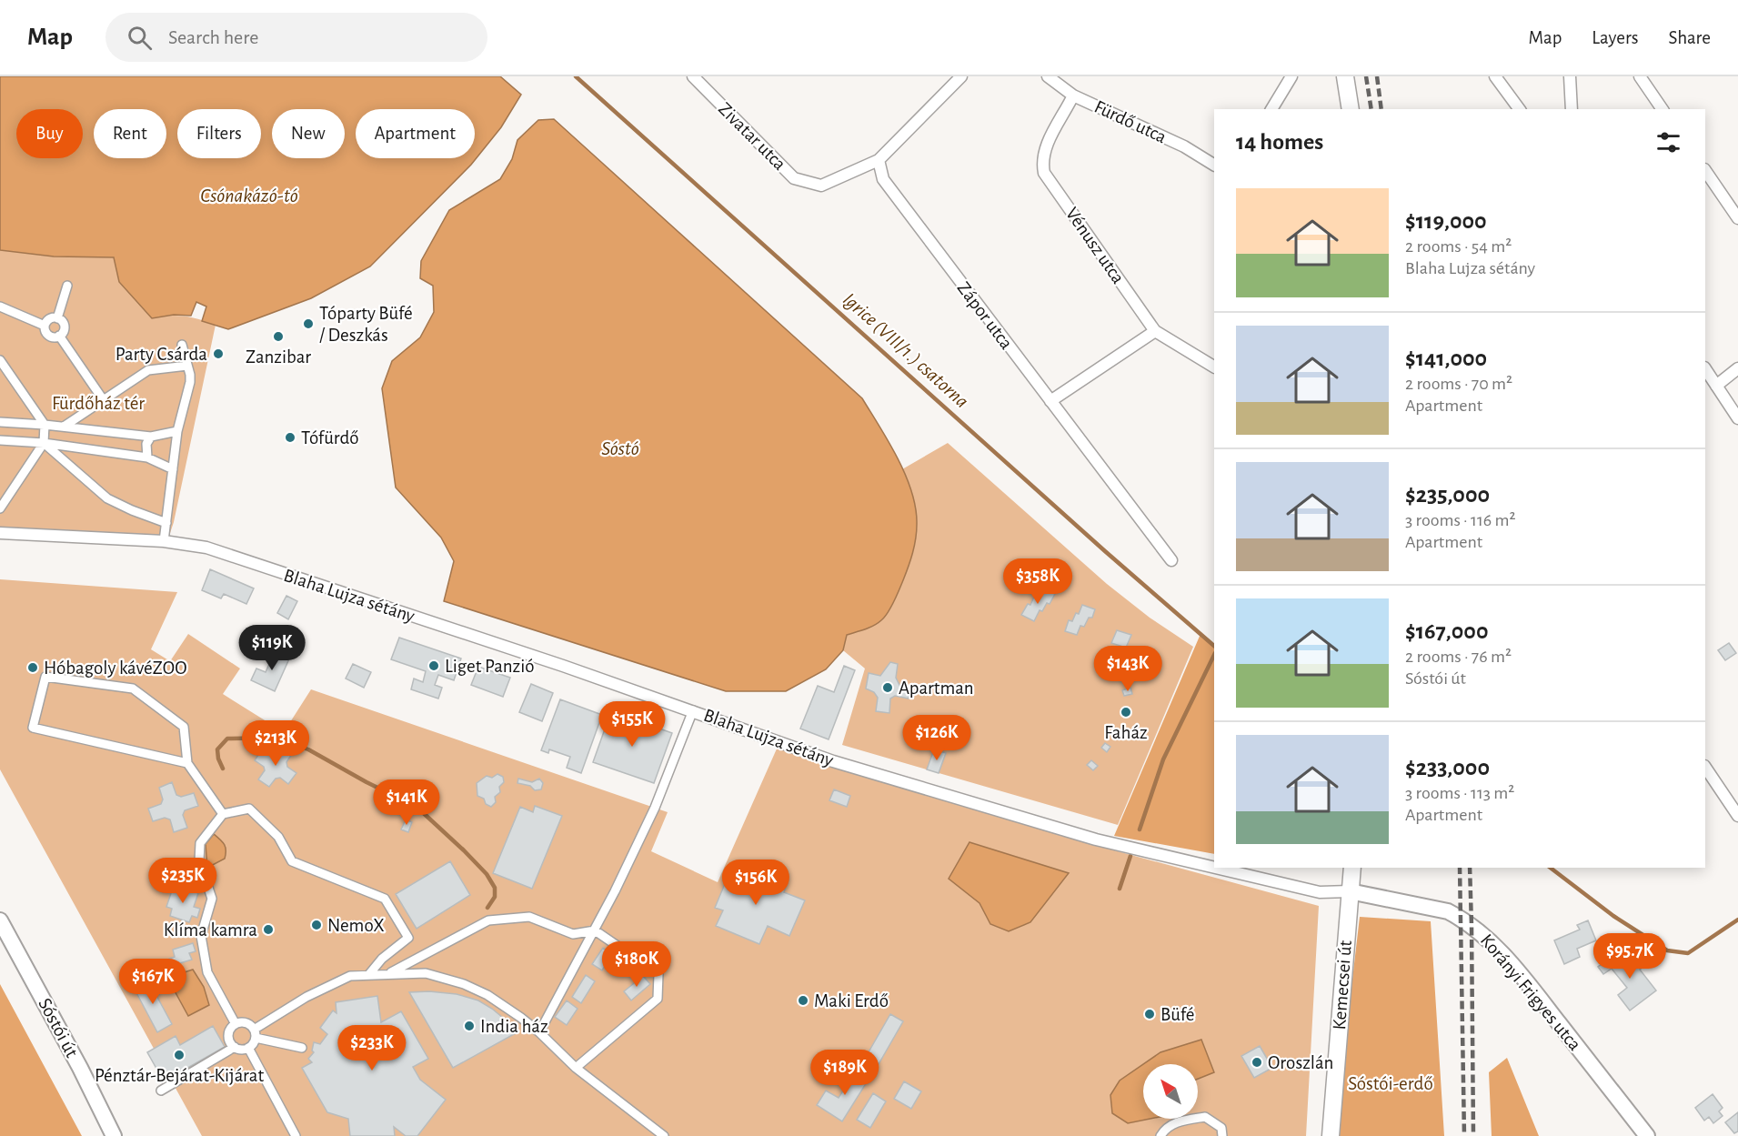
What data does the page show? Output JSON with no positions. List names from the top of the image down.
{
  "streets": {
    "main road": ["Kemecsei út"],
    "street": [
      "Fürdő utca",
      "Zivatar utca",
      "Vénusz utca",
      "Zápor utca",
      "Blaha Lujza sétány",
      "Korányi Frigyes utca",
      "Sóstói út"
    ]
  },
  "crossings": [
    ["Fürdő utca", "Vénusz utca"],
    ["Zivatar utca", "Zápor utca"],
    ["Blaha Lujza sétány", "Kemecsei út"],
    ["Blaha Lujza sétány", "Korányi Frigyes utca"],
    ["Kemecsei út", "Korányi Frigyes utca"]
  ],
  "water": ["Csónakázó-tó", "Igrice (VIII/1.) csatorna", "Sóstó"],
  "parks": ["Fürdőház tér", "Sóstói-erdő"],
  "places": [
    "Tóparty Büfé / Deszkás",
    "Zanzibar",
    "Party Csárda",
    "Tófürdő",
    "Liget Panzió",
    "Hóbagoly kávéZOO",
    "Apartman",
    "Faház",
    "NemoX",
    "Klíma kamra",
    "Maki Erdő",
    "Büfé",
    "India ház",
    "Pénztár-Bejárat-Kijárat",
    "Oroszlán"
  ],
  "north": "top left",
  "page": {
    "header": "Map",
    "search": "Search here",
    "nav": ["Map", "Layers", "Share"],
    "chip": [
      "Buy",
      "Rent",
      "Filters",
      "New",
      "Apartment"
    ],
    "heading": "14 homes",
    "list": [
      {
        "name": "$119,000",
        "note": "2 rooms · 54 m² · Blaha Lujza sétány"
      },
      {
        "name": "$141,000",
        "note": "2 rooms · 70 m² · Apartment"
      },
      {
        "name": "$235,000",
        "note": "3 rooms · 116 m² · Apartment"
      },
      {
        "name": "$167,000",
        "note": "2 rooms · 76 m² · Sóstói út"
      },
      {
        "name": "$233,000",
        "note": "3 rooms · 113 m² · Apartment"
      }
    ],
    "price": [
      "$358K",
      "$119K",
      "$143K",
      "$155K",
      "$126K",
      "$213K",
      "$141K",
      "$235K",
      "$156K",
      "$95.7K",
      "$180K",
      "$167K",
      "$233K",
      "$189K"
    ]
  }
}
